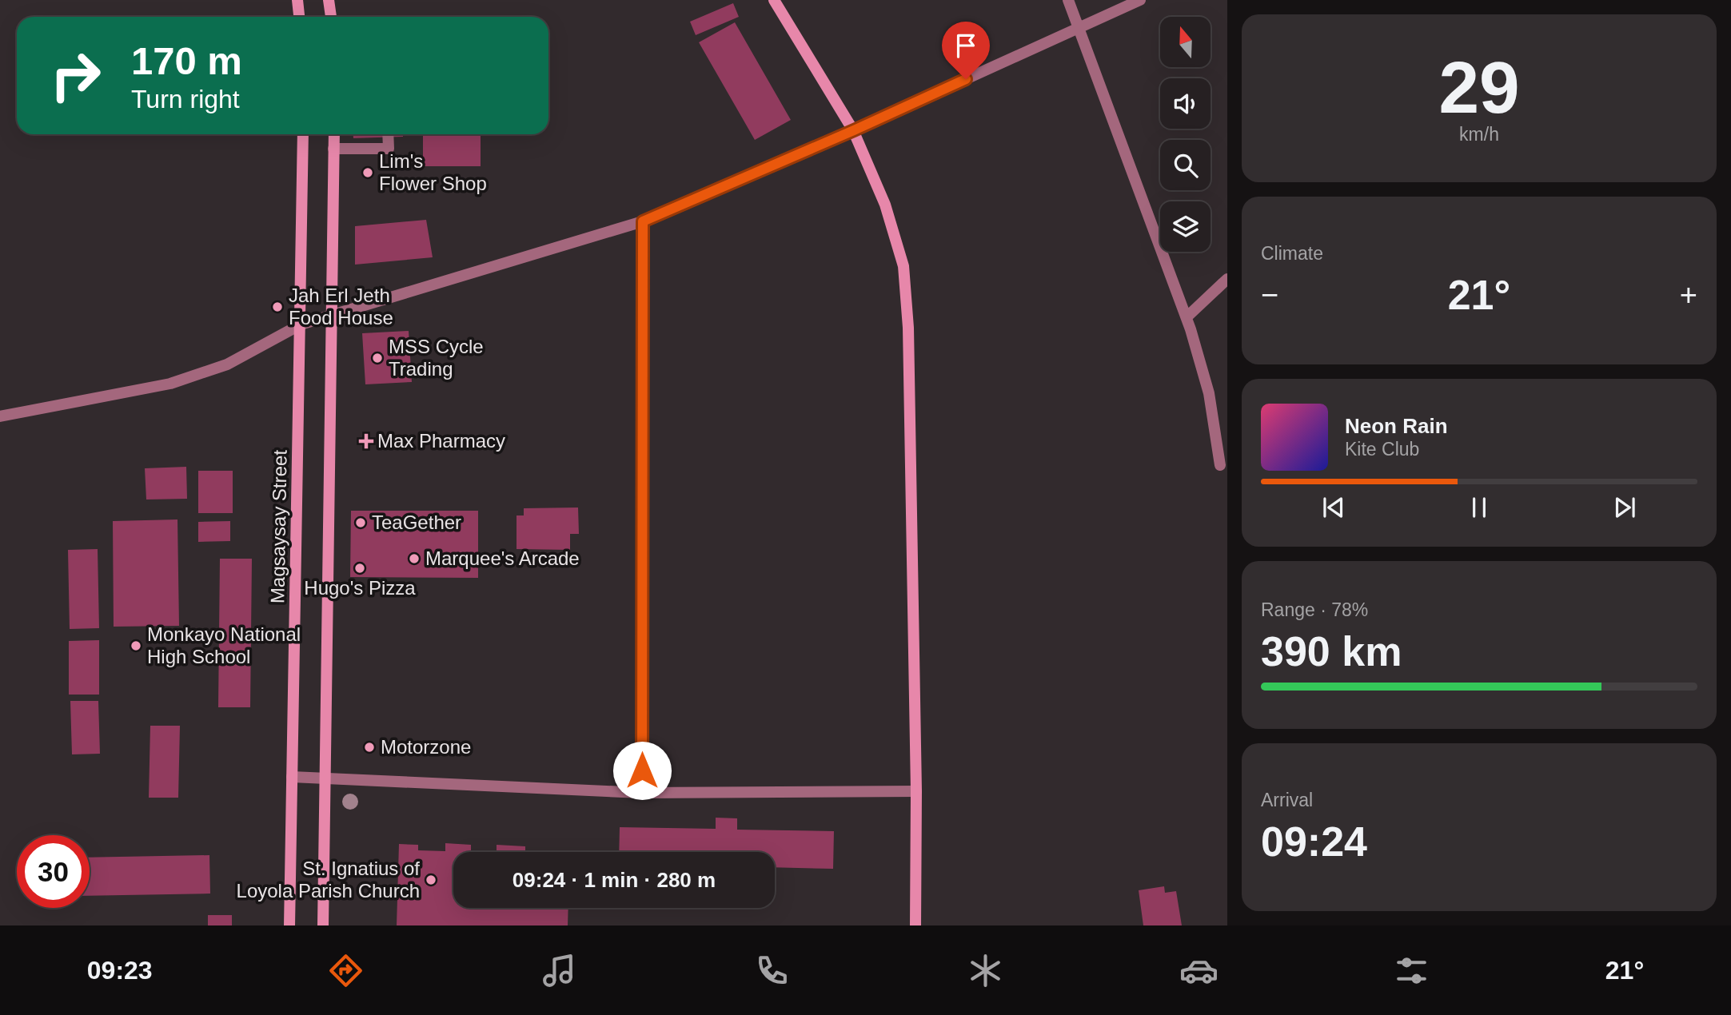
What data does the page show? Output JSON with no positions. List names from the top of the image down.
{
  "streets": {
    "main road": ["Magsaysay Street"]
  },
  "places": {
    "other": [
      "Lim's Flower Shop",
      "Jah Erl Jeth Food House",
      "MSS Cycle Trading",
      "TeaGether",
      "Marquee's Arcade",
      "Hugo's Pizza",
      "Monkayo National High School",
      "Motorzone",
      "St. Ignatius of Loyola Parish Church"
    ],
    "health": ["Max Pharmacy"]
  },
  "north": "top",
  "page": {
    "tile": [
      ["29", "km/h"],
      "Climate",
      ["Range · 78%", "390 km"],
      ["Arrival", "09:24"]
    ],
    "turn": ["170 m", "Turn right"],
    "heat": ["−", "21°", "+"],
    "song": ["Neon Rain", "Kite Club"],
    "limit": "30",
    "trip": "09:24 · 1 min · 280 m",
    "tabs": ["09:23", "21°"]
  }
}
